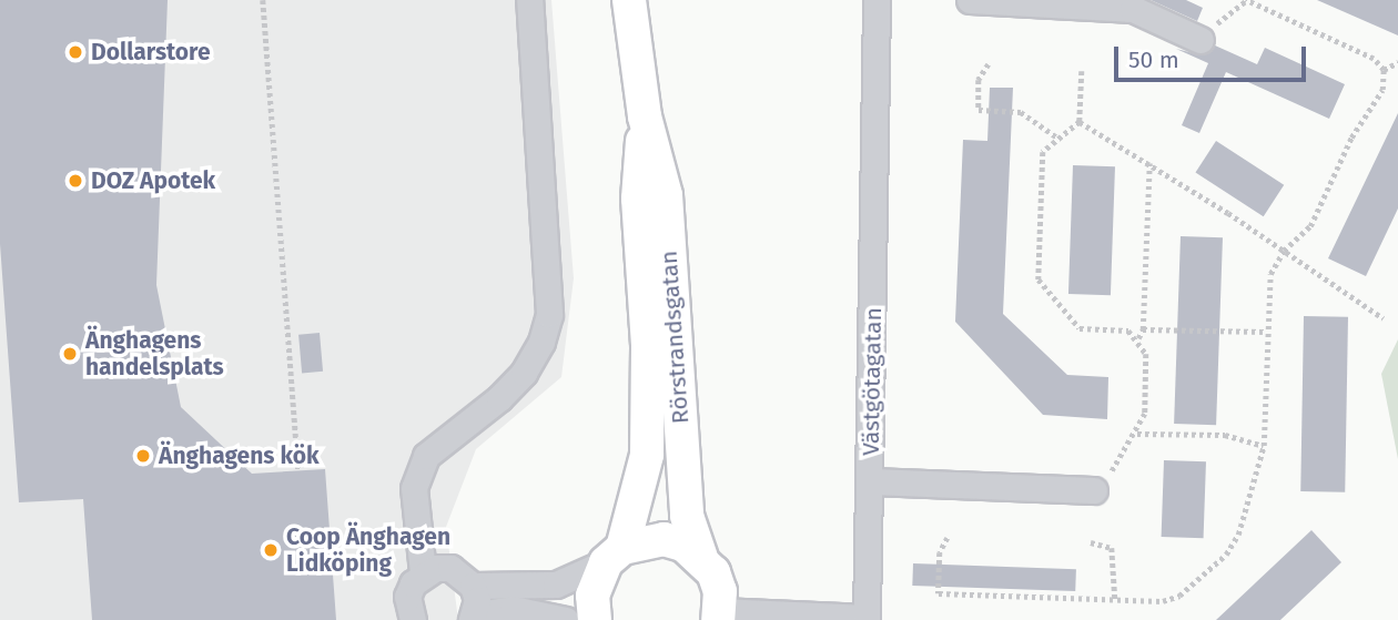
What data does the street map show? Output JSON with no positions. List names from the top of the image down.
{
  "streets": {
    "main road": ["Rörstrandsgatan"],
    "street": ["Västgötagatan"]
  },
  "crossings": [
    ["Rörstrandsgatan", "Västgötagatan"]
  ],
  "places": [
    "Dollarstore",
    "DOZ Apotek",
    "Änghagens handelsplats",
    "Änghagens kök",
    "Coop Änghagen Lidköping"
  ],
  "scale_bar": "50 m"
}
